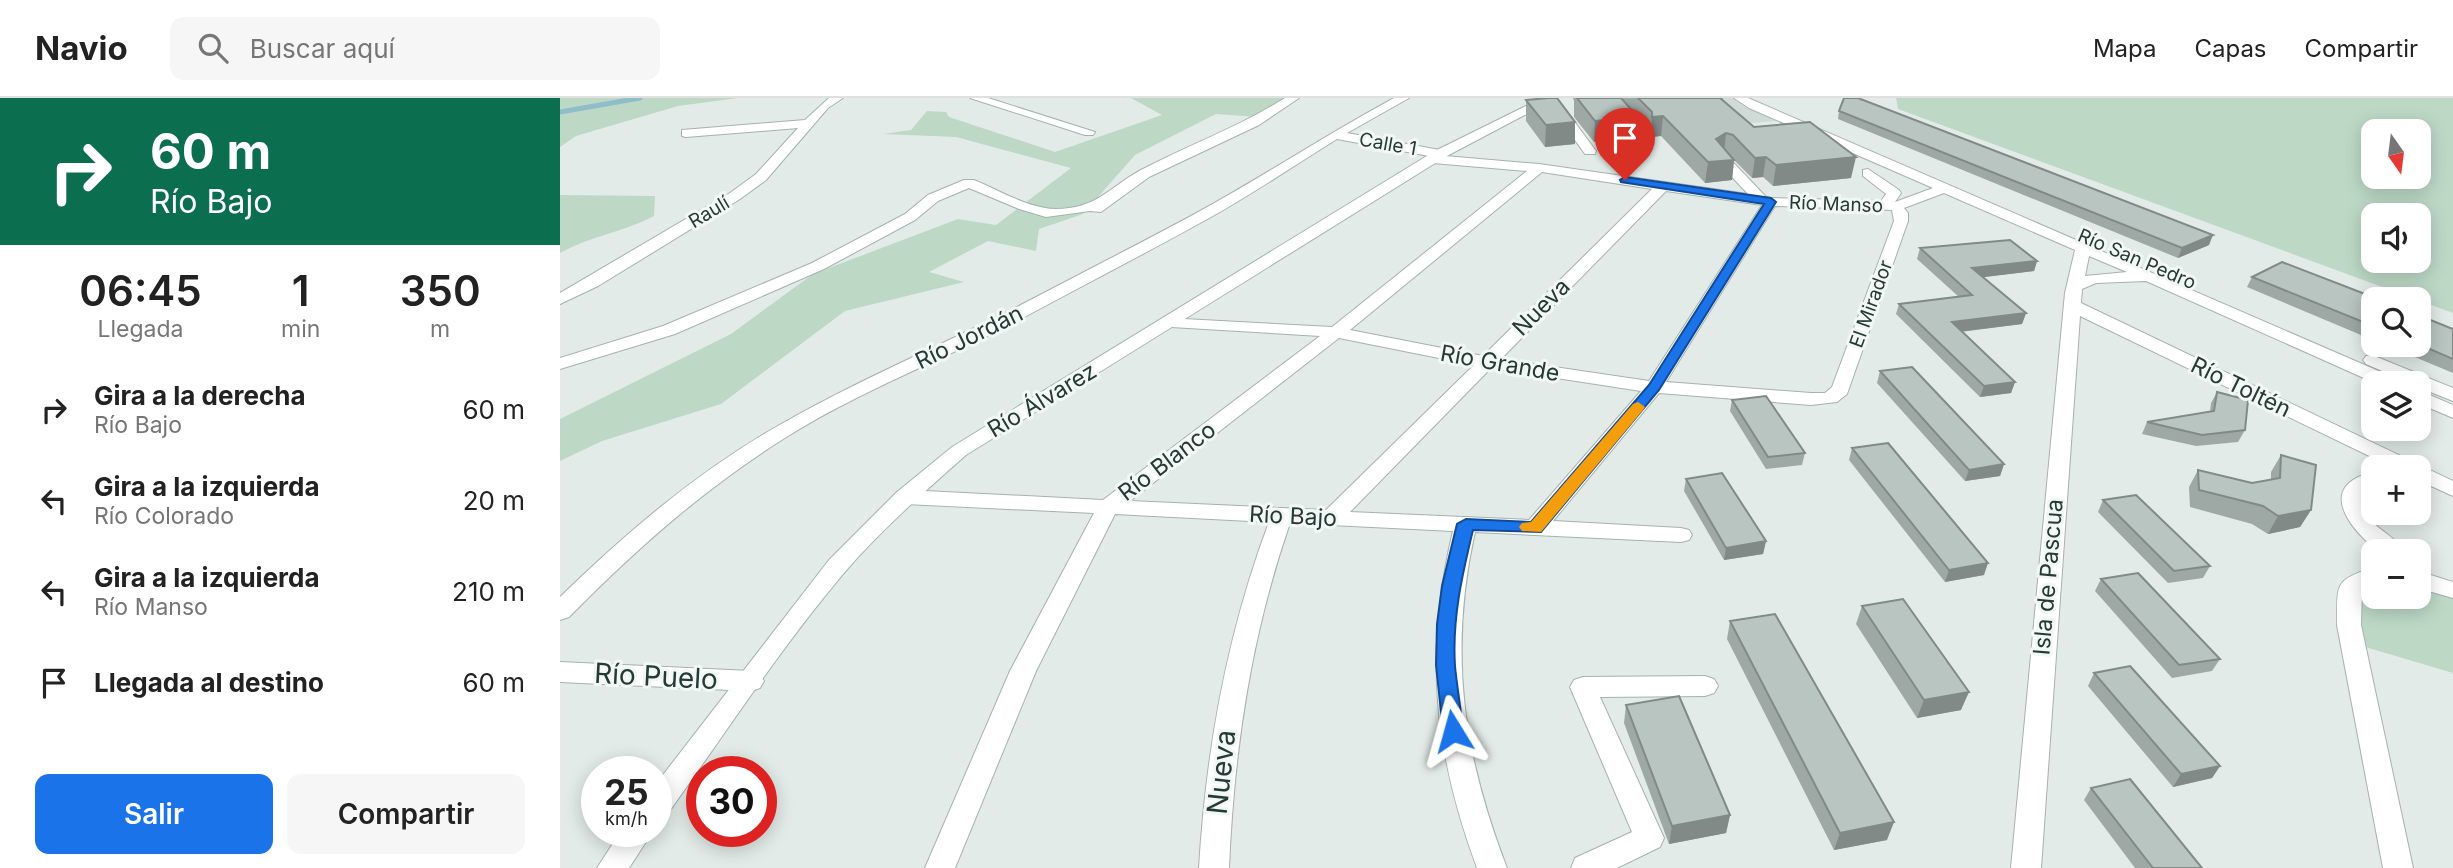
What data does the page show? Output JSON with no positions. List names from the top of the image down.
{
  "streets": {
    "street": [
      "Calle 1",
      "Río Manso",
      "Raulí",
      "Río San Pedro",
      "El Mirador",
      "Nueva",
      "Río Jordán",
      "Río Grande",
      "Río Toltén",
      "Río Álvarez",
      "Río Blanco",
      "Río Bajo",
      "Isla de Pascua",
      "Río Puelo"
    ]
  },
  "crossings": [
    ["Calle 1", "Río Manso"],
    ["Calle 1", "Río Jordán"],
    ["Calle 1", "Río Álvarez"],
    ["Río Manso", "Río San Pedro"],
    ["Río Manso", "El Mirador"],
    ["Río Manso", "Nueva"],
    ["Río Manso", "Río Álvarez"],
    ["Río Manso", "Río Blanco"],
    ["Río San Pedro", "Isla de Pascua"],
    ["El Mirador", "Río Grande"],
    ["Nueva", "Río Grande"],
    ["Nueva", "Río Bajo"],
    ["Río Grande", "Río Álvarez"],
    ["Río Grande", "Río Blanco"],
    ["Río Toltén", "Isla de Pascua"],
    ["Río Álvarez", "Río Bajo"],
    ["Río Álvarez", "Río Puelo"],
    ["Río Blanco", "Río Bajo"]
  ],
  "north": "bottom",
  "page": {
    "header": "Navio",
    "search": "Buscar aquí",
    "nav": ["Mapa", "Capas", "Compartir"],
    "turn": ["60 m", "Río Bajo"],
    "map_buttons": ["+", "−"],
    "eta": [
      "06:45",
      "Llegada",
      "1",
      "min",
      "350",
      "m"
    ],
    "list": [
      {
        "name": "Gira a la derecha",
        "note": "Río Bajo",
        "value": "60 m"
      },
      {
        "name": "Gira a la izquierda",
        "note": "Río Colorado",
        "value": "20 m"
      },
      {
        "name": "Gira a la izquierda",
        "note": "Río Manso",
        "value": "210 m"
      },
      {
        "name": "Llegada al destino",
        "value": "60 m"
      }
    ],
    "speed": "25 km/h",
    "limit": "30",
    "buttons": ["Salir", "Compartir"]
  }
}
